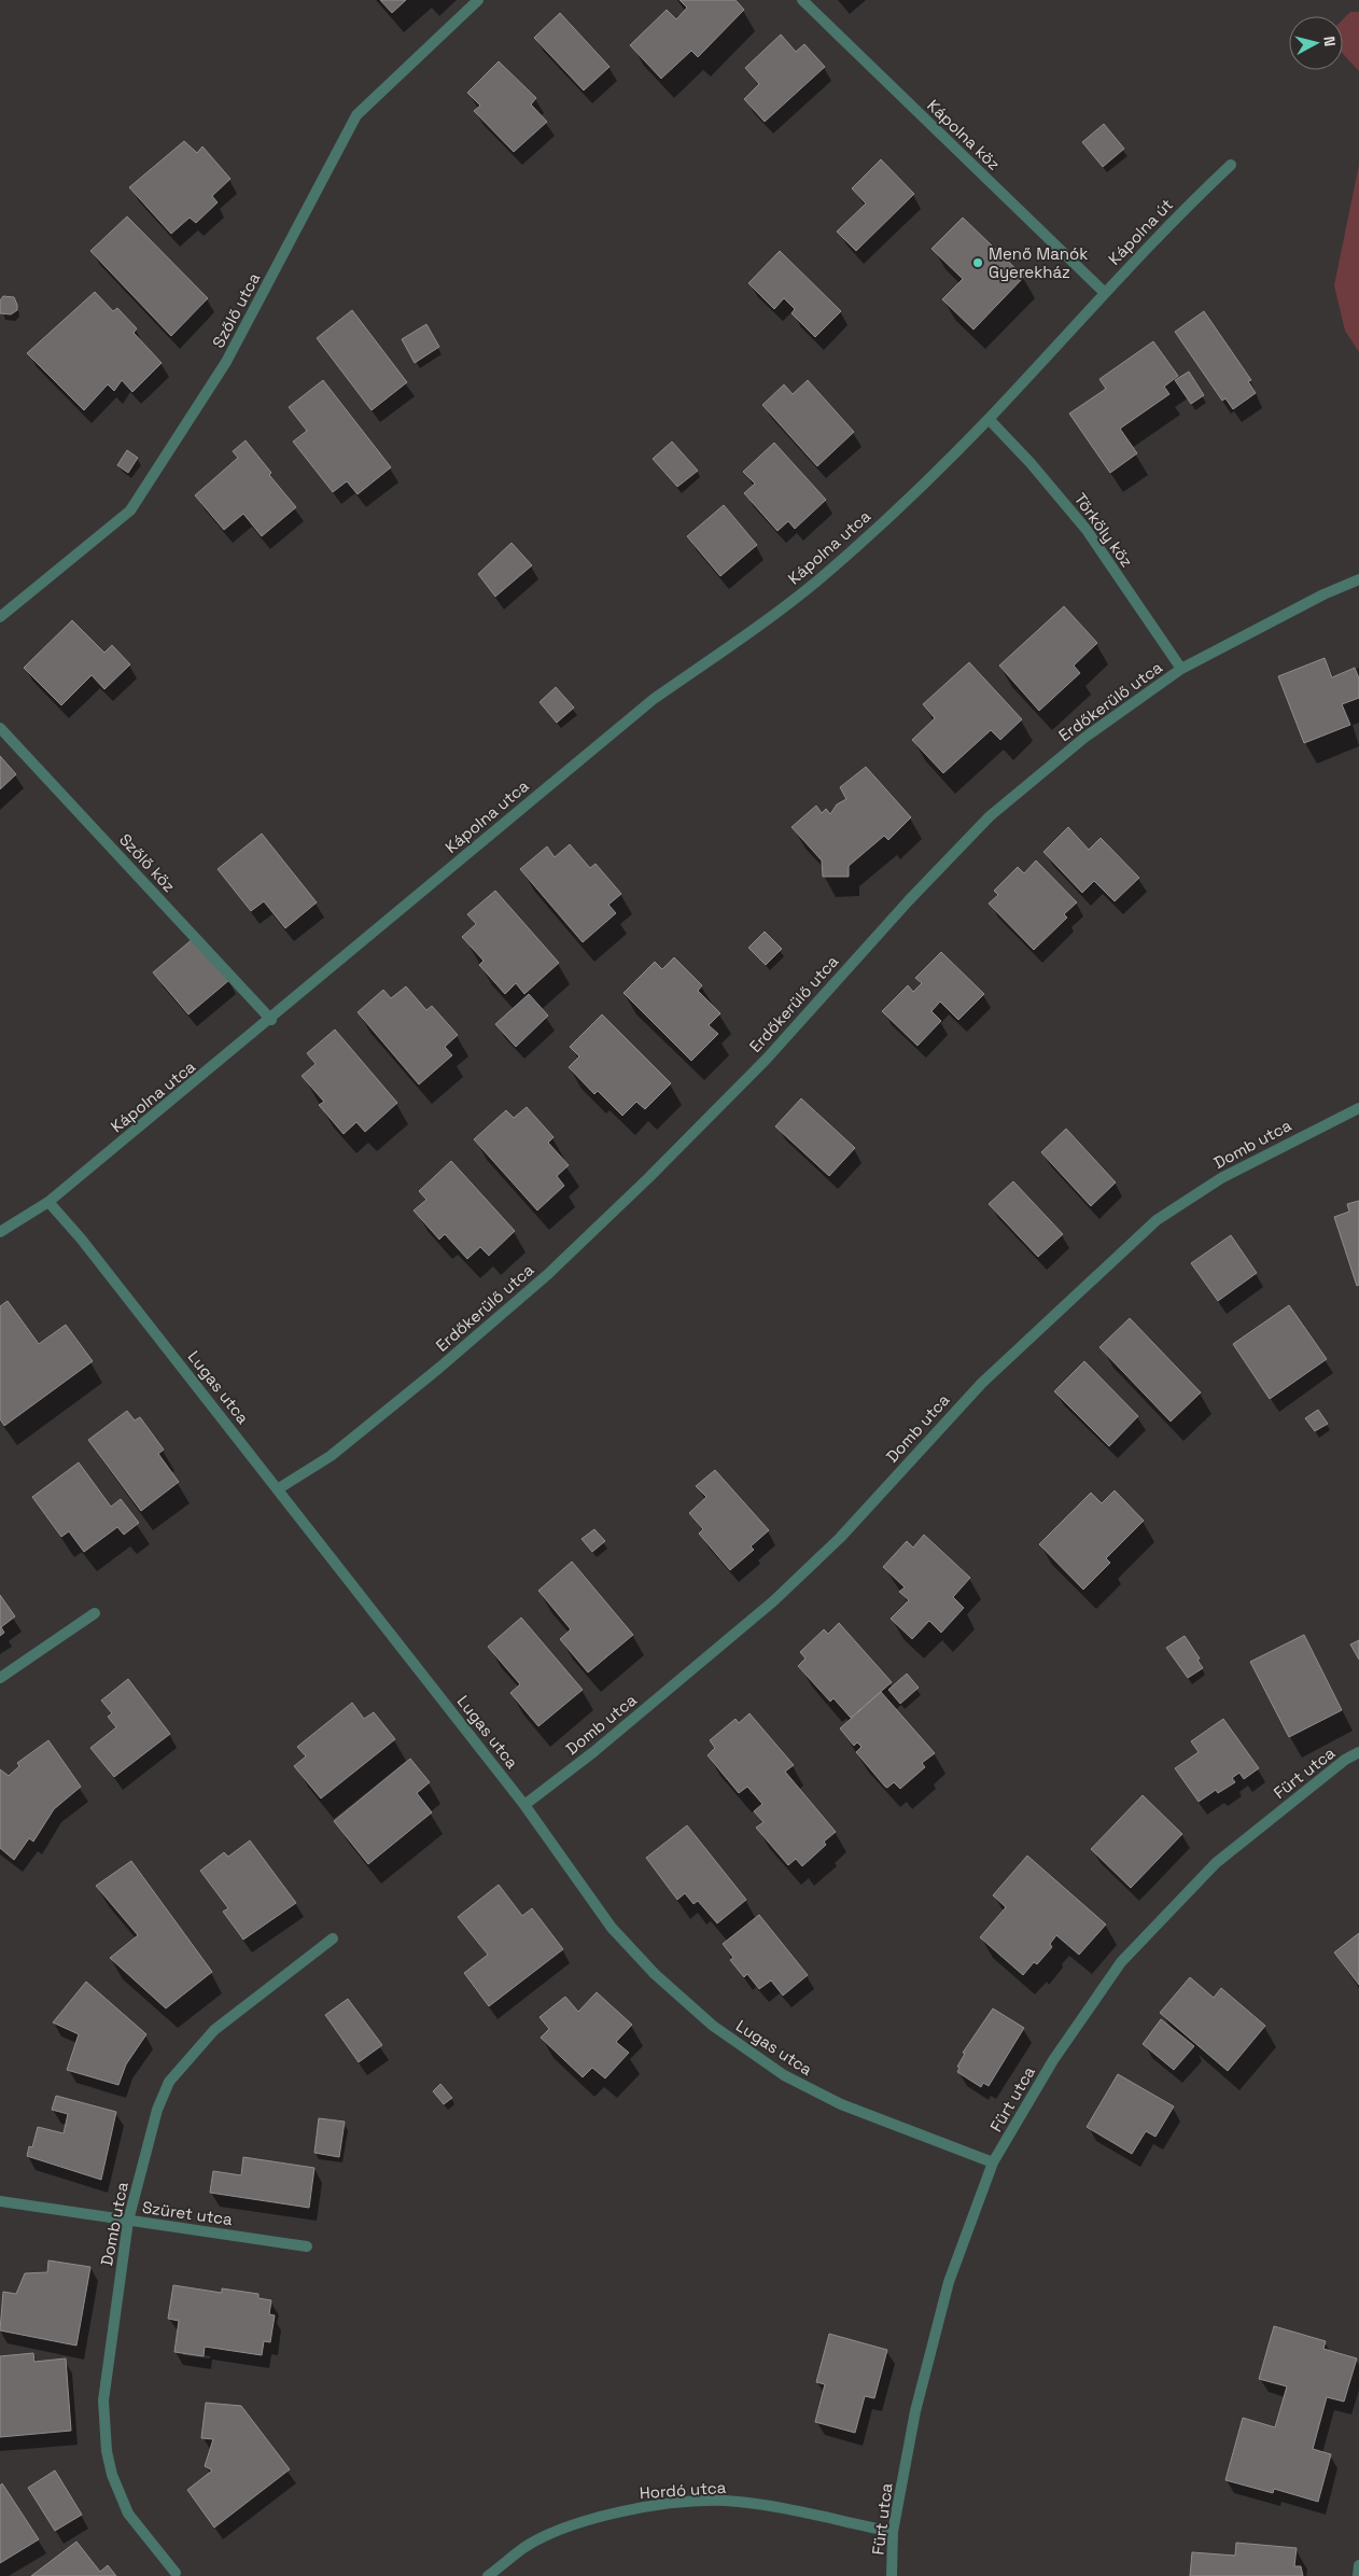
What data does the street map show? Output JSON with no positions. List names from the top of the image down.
{
  "streets": {
    "street": [
      "Kápolna köz",
      "Kápolna út",
      "Szőlő utca",
      "Törköly köz",
      "Kápolna utca",
      "Erdőkerülő utca",
      "Szőlő köz",
      "Domb utca",
      "Lugas utca",
      "Fürt utca",
      "Szüret utca",
      "Hordó utca"
    ]
  },
  "crossings": [
    ["Kápolna köz", "Kápolna út"],
    ["Kápolna út", "Törköly köz"],
    ["Kápolna út", "Kápolna utca"],
    ["Törköly köz", "Kápolna utca"],
    ["Törköly köz", "Erdőkerülő utca"],
    ["Kápolna utca", "Szőlő köz"],
    ["Kápolna utca", "Lugas utca"],
    ["Erdőkerülő utca", "Lugas utca"],
    ["Domb utca", "Lugas utca"],
    ["Domb utca", "Szüret utca"],
    ["Lugas utca", "Fürt utca"],
    ["Fürt utca", "Hordó utca"]
  ],
  "places": ["Menő Manók Gyerekház"],
  "north": "right"
}
